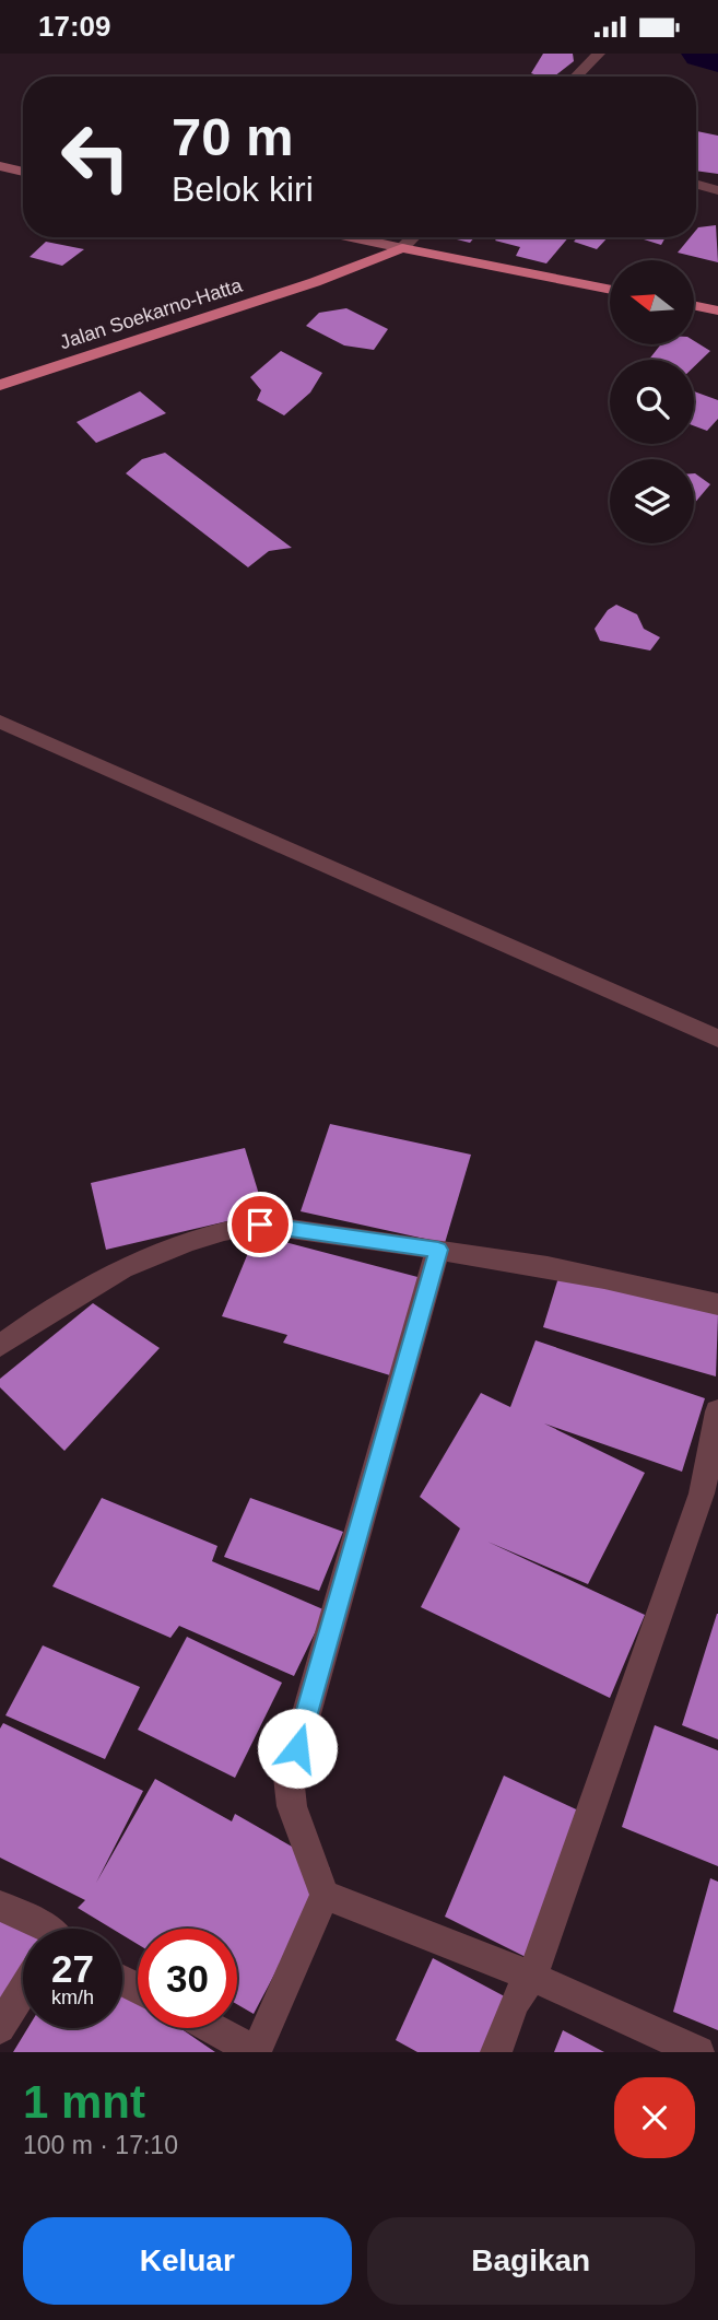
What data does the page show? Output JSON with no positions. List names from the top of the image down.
{
  "streets": {
    "highway": ["Jalan Soekarno-Hatta"]
  },
  "north": "left",
  "page": {
    "status": "17:09",
    "turn": ["70 m", "Belok kiri"],
    "speed": "27 km/h",
    "limit": "30",
    "heading": ["1 mnt", "100 m · 17:10"],
    "buttons": ["Keluar", "Bagikan"]
  }
}
